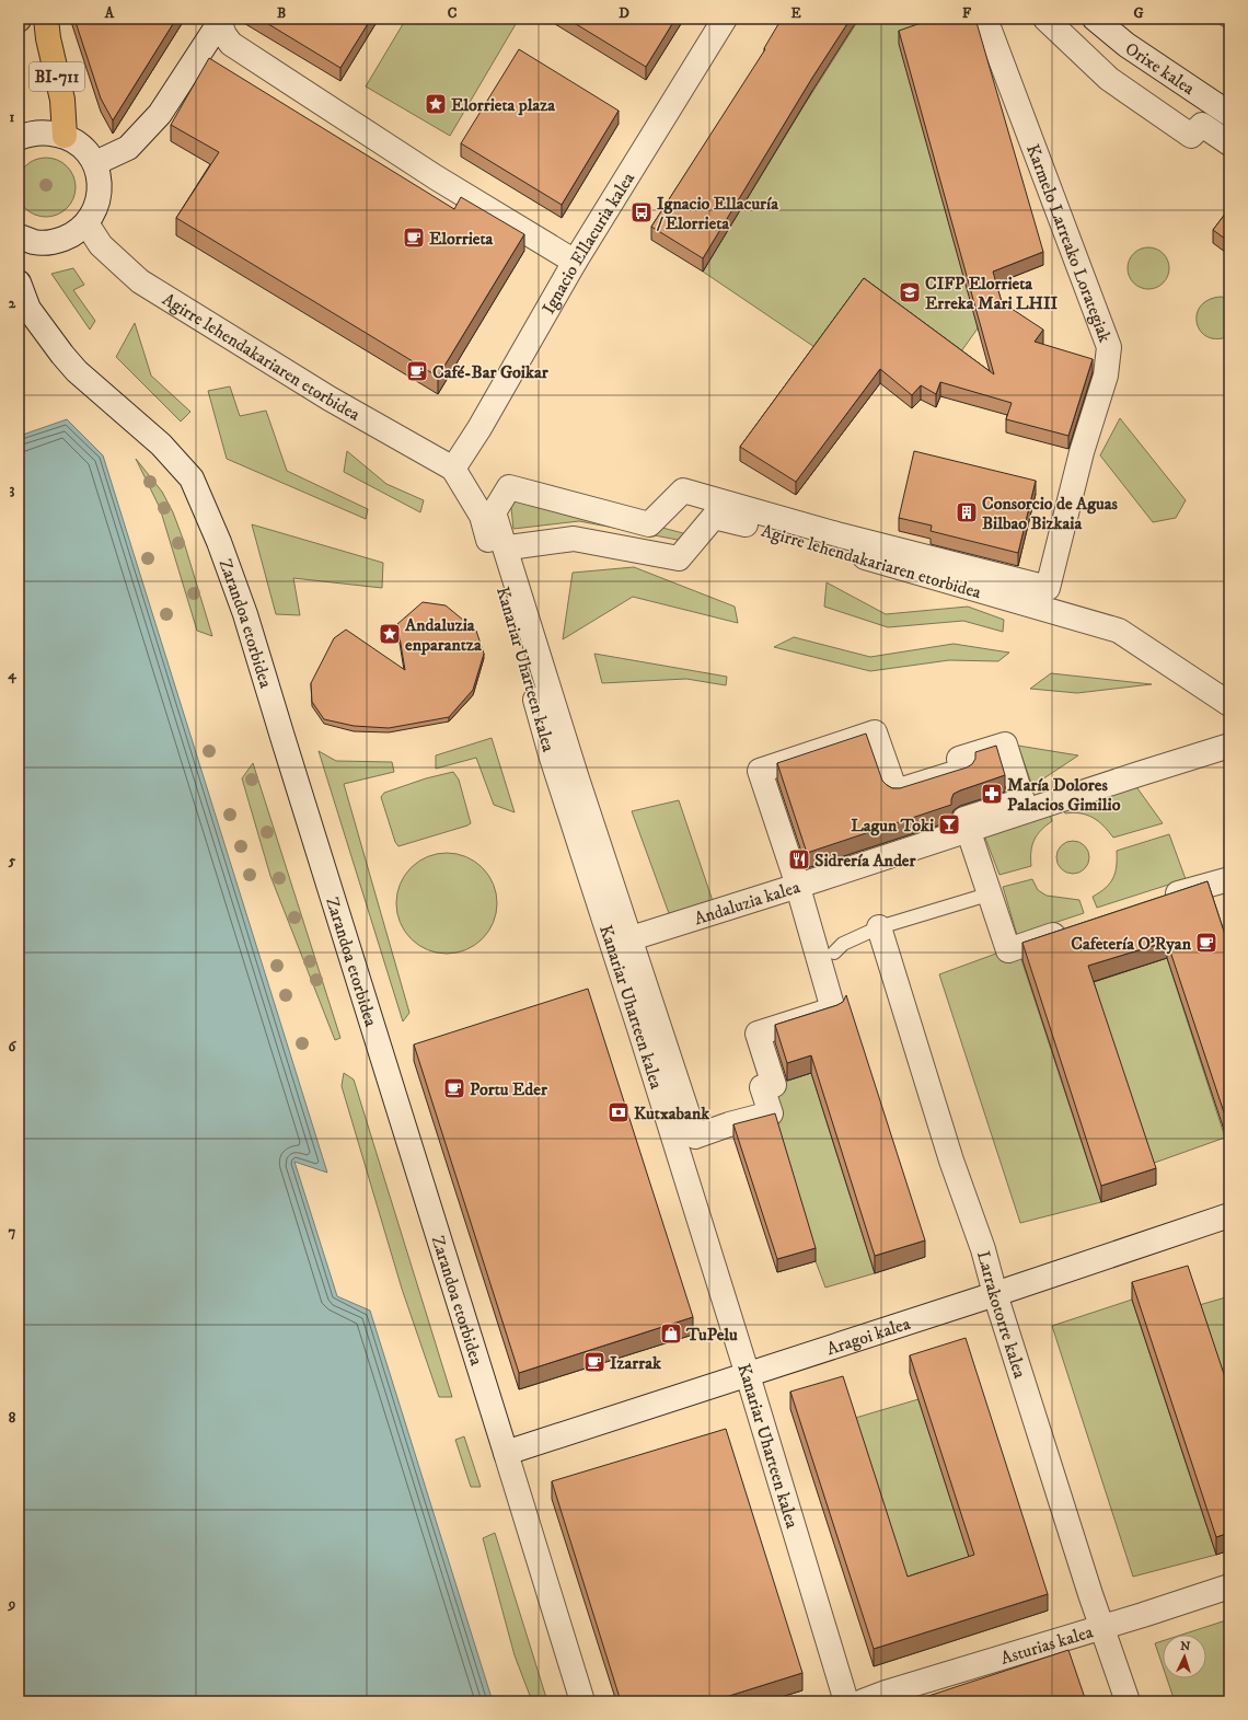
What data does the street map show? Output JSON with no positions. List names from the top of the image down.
{
  "streets": {
    "main road": ["BI-711"],
    "street": [
      "Orixe kalea",
      "Ignacio Ellacuria kalea",
      "Karmelo Larreako Lorategiak",
      "Agirre lehendakariaren etorbidea",
      "Zarandoa etorbidea",
      "Kanariar Uharteen kalea",
      "Andaluzia kalea",
      "Larrakotorre kalea",
      "Aragoi kalea",
      "Asturias kalea"
    ]
  },
  "crossings": [
    ["Ignacio Ellacuria kalea", "Agirre lehendakariaren etorbidea"],
    ["Ignacio Ellacuria kalea", "Kanariar Uharteen kalea"],
    ["Karmelo Larreako Lorategiak", "Andaluzia kalea"],
    ["Agirre lehendakariaren etorbidea", "Kanariar Uharteen kalea"],
    ["Zarandoa etorbidea", "Aragoi kalea"],
    ["Kanariar Uharteen kalea", "Aragoi kalea"],
    ["Larrakotorre kalea", "Aragoi kalea"],
    ["Larrakotorre kalea", "Asturias kalea"]
  ],
  "places": {
    "place": ["Elorrieta plaza", "Andaluzia enparantza"],
    "bus stop": ["Ignacio Ellacuría / Elorrieta"],
    "cafe": [
      "Elorrieta",
      "Café-Bar Goikar",
      "Cafetería O'Ryan",
      "Portu Eder",
      "Izarrak"
    ],
    "school or university": ["CIFP Elorrieta Erreka Mari LHII"],
    "building": ["Consorcio de Aguas Bilbao Bizkaia"],
    "pharmacy": ["María Dolores Palacios Gimilio"],
    "bar": ["Lagun Toki"],
    "restaurant": ["Sidrería Ander"],
    "bank": ["Kutxabank"],
    "shop": ["TuPelu"]
  },
  "north": "top",
  "grid": {
    "columns": [
      "A",
      "B",
      "C",
      "D",
      "E",
      "F",
      "G"
    ],
    "rows": [
      "1",
      "2",
      "3",
      "4",
      "5",
      "6",
      "7",
      "8",
      "9"
    ]
  }
}
